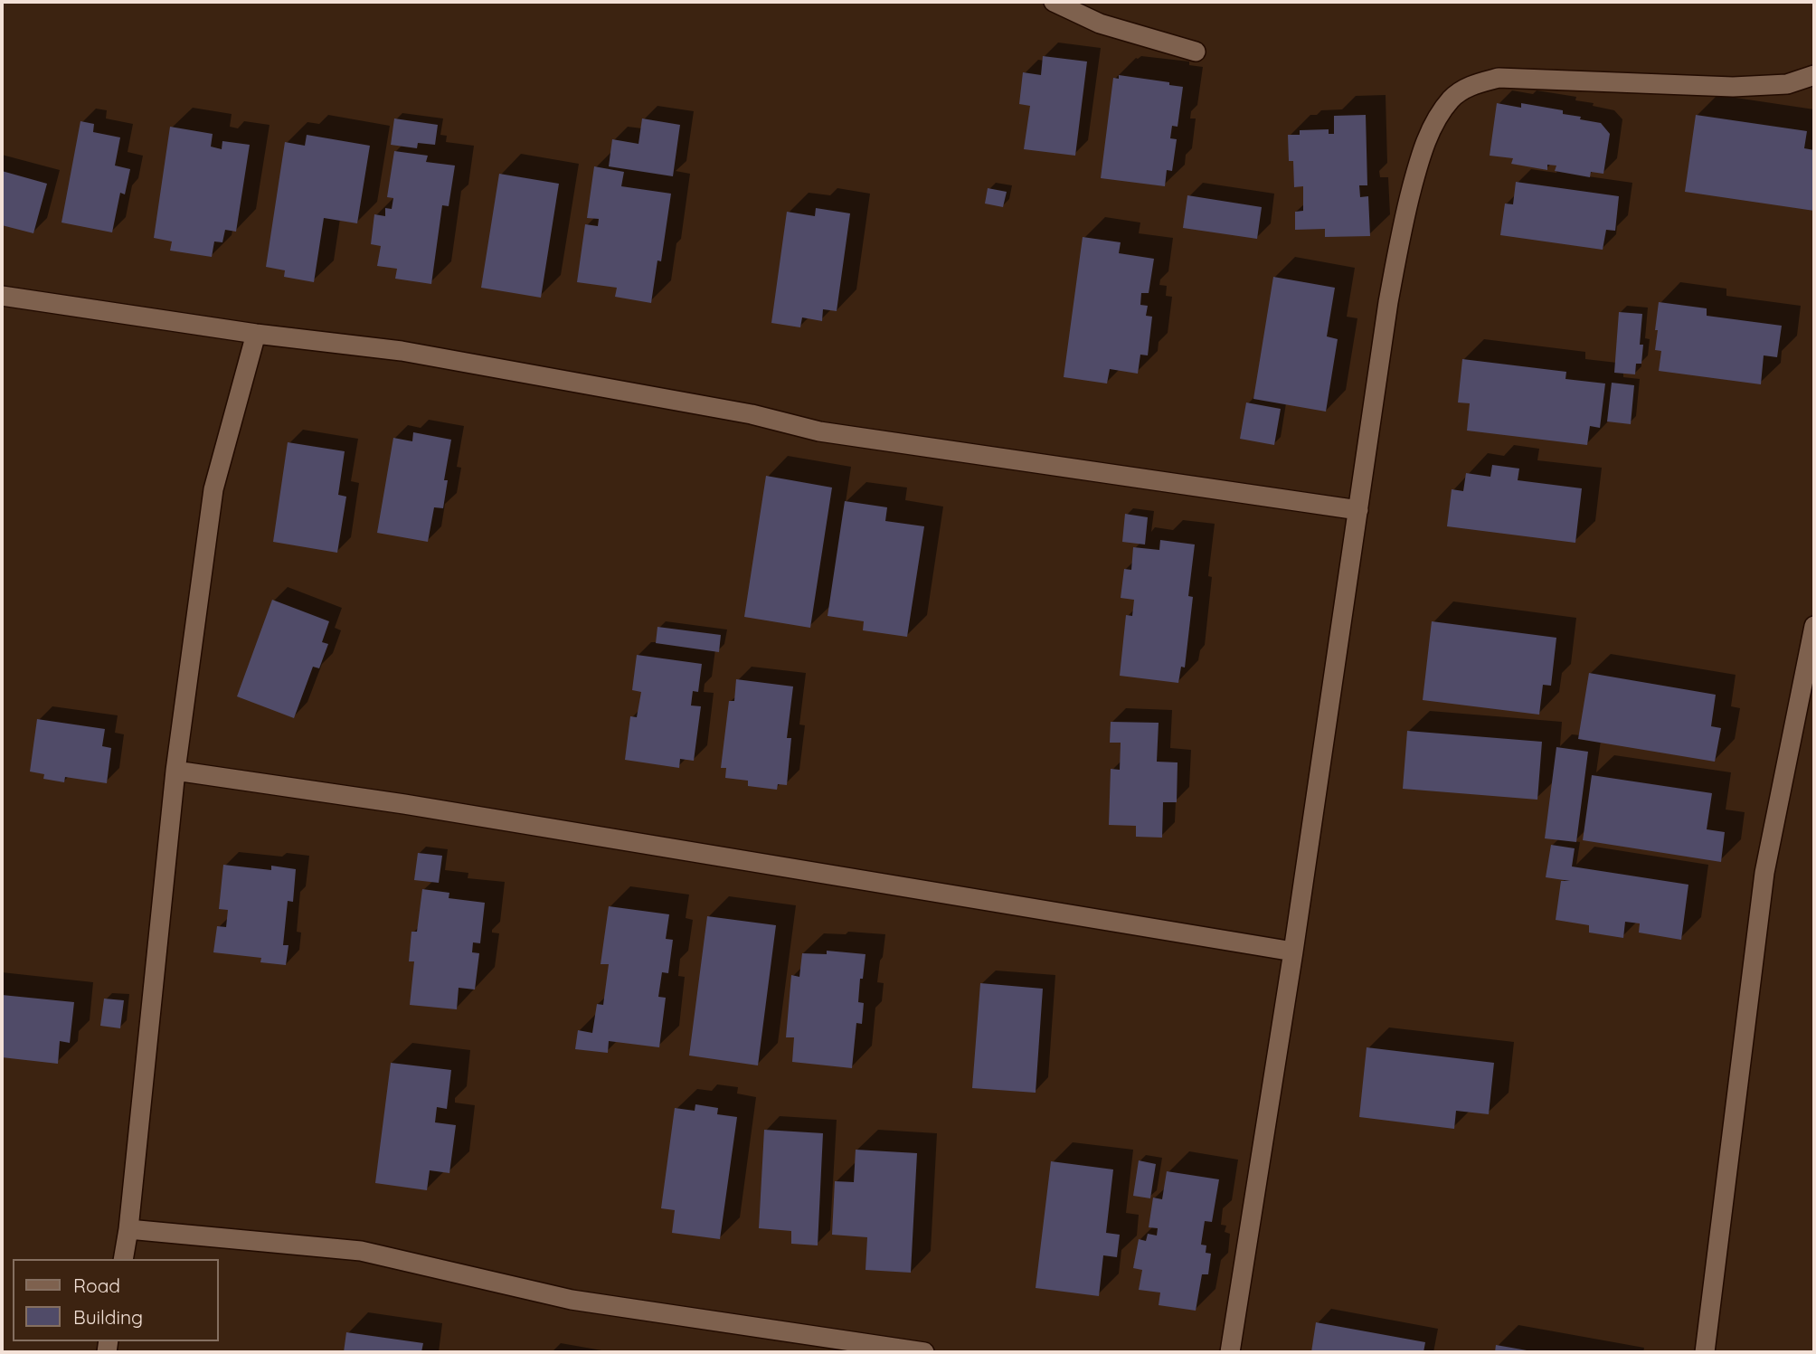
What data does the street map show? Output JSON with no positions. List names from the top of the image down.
{
  "legend": ["Road", "Building"]
}
